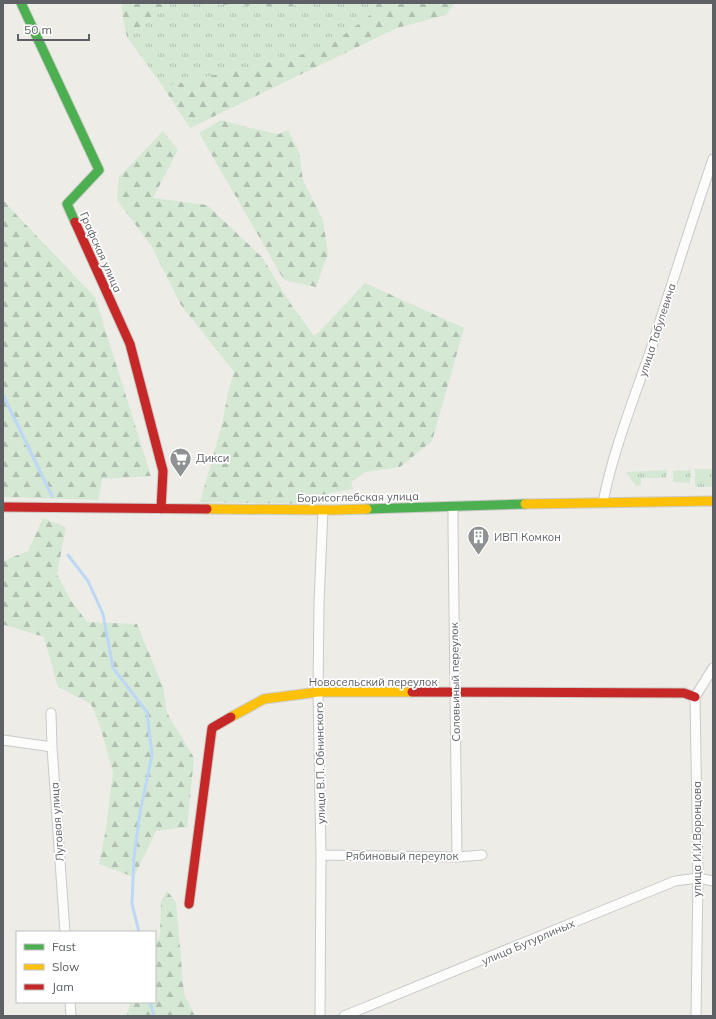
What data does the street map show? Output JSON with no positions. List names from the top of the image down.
{
  "streets": {
    "street": [
      "Графская улица",
      "улица Табулевича",
      "Борисоглебская улица",
      "Новосельский переулок",
      "Соловьиный переулок",
      "улица В.П. Обнинского",
      "Луговая улица",
      "улица И.И.Воронцова",
      "Рябиновый переулок",
      "улица Бутурлиных"
    ]
  },
  "crossings": [
    ["Графская улица", "Борисоглебская улица"],
    ["улица Табулевича", "Борисоглебская улица"],
    ["Борисоглебская улица", "Соловьиный переулок"],
    ["Борисоглебская улица", "улица В.П. Обнинского"],
    ["Новосельский переулок", "Соловьиный переулок"],
    ["Новосельский переулок", "улица В.П. Обнинского"],
    ["Новосельский переулок", "улица И.И.Воронцова"],
    ["Соловьиный переулок", "Рябиновый переулок"],
    ["улица В.П. Обнинского", "Рябиновый переулок"],
    ["улица И.И.Воронцова", "улица Бутурлиных"]
  ],
  "places": {
    "supermarket": ["Дикси"],
    "building": ["ИВП Комкон"]
  },
  "legend": ["Fast", "Slow", "Jam"],
  "scale_bar": "50 m"
}
